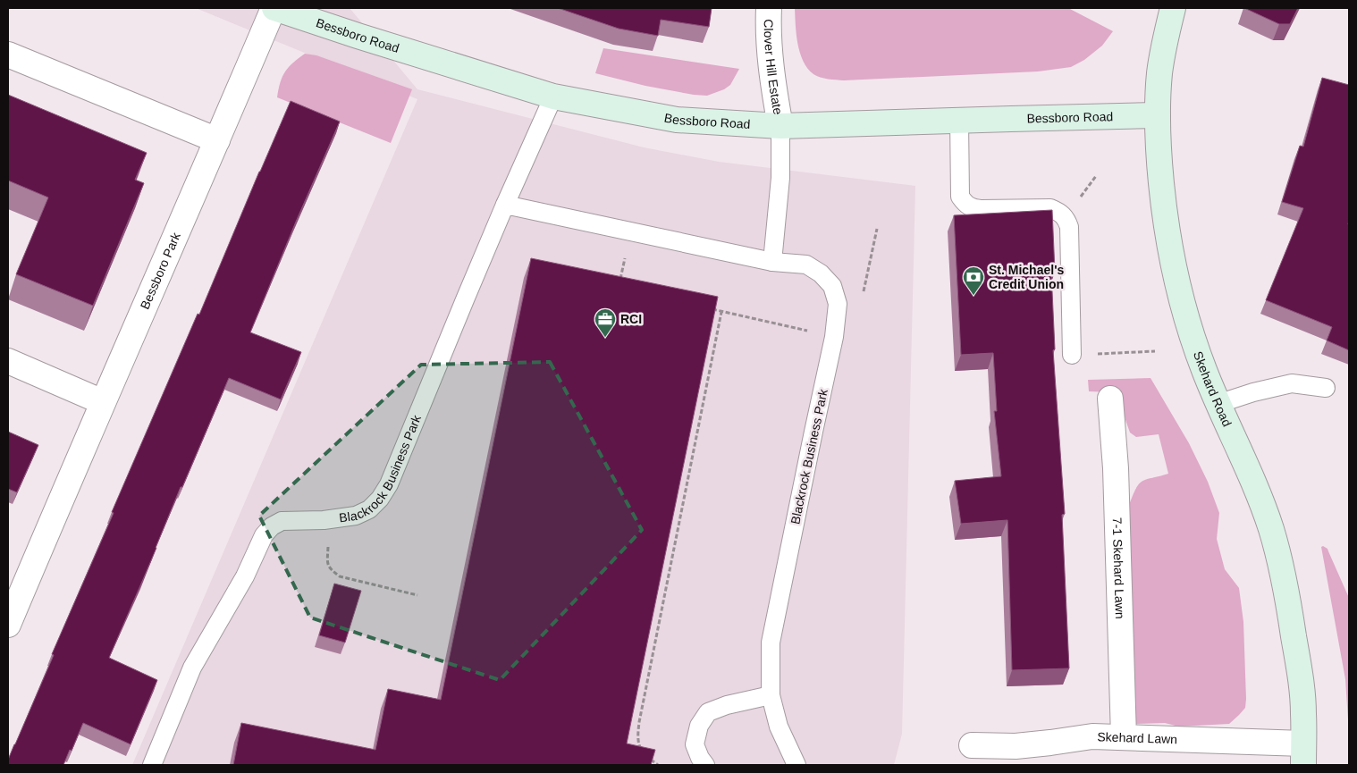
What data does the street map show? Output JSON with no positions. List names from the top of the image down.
{
  "streets": {
    "street": [
      "Bessboro Road",
      "Clover Hill Estate",
      "Bessboro Park",
      "Skehard Road",
      "7-1 Skehard Lawn",
      "Skehard Lawn"
    ],
    "lane": ["Blackrock Business Park"]
  },
  "crossings": [
    ["Bessboro Road", "Clover Hill Estate"],
    ["Bessboro Road", "Bessboro Park"],
    ["Bessboro Road", "Skehard Road"],
    ["Bessboro Road", "Blackrock Business Park"],
    ["Skehard Road", "Skehard Lawn"],
    ["7-1 Skehard Lawn", "Skehard Lawn"]
  ],
  "places": {
    "bank": ["St. Michael's Credit Union"],
    "office": ["RCI"]
  }
}
